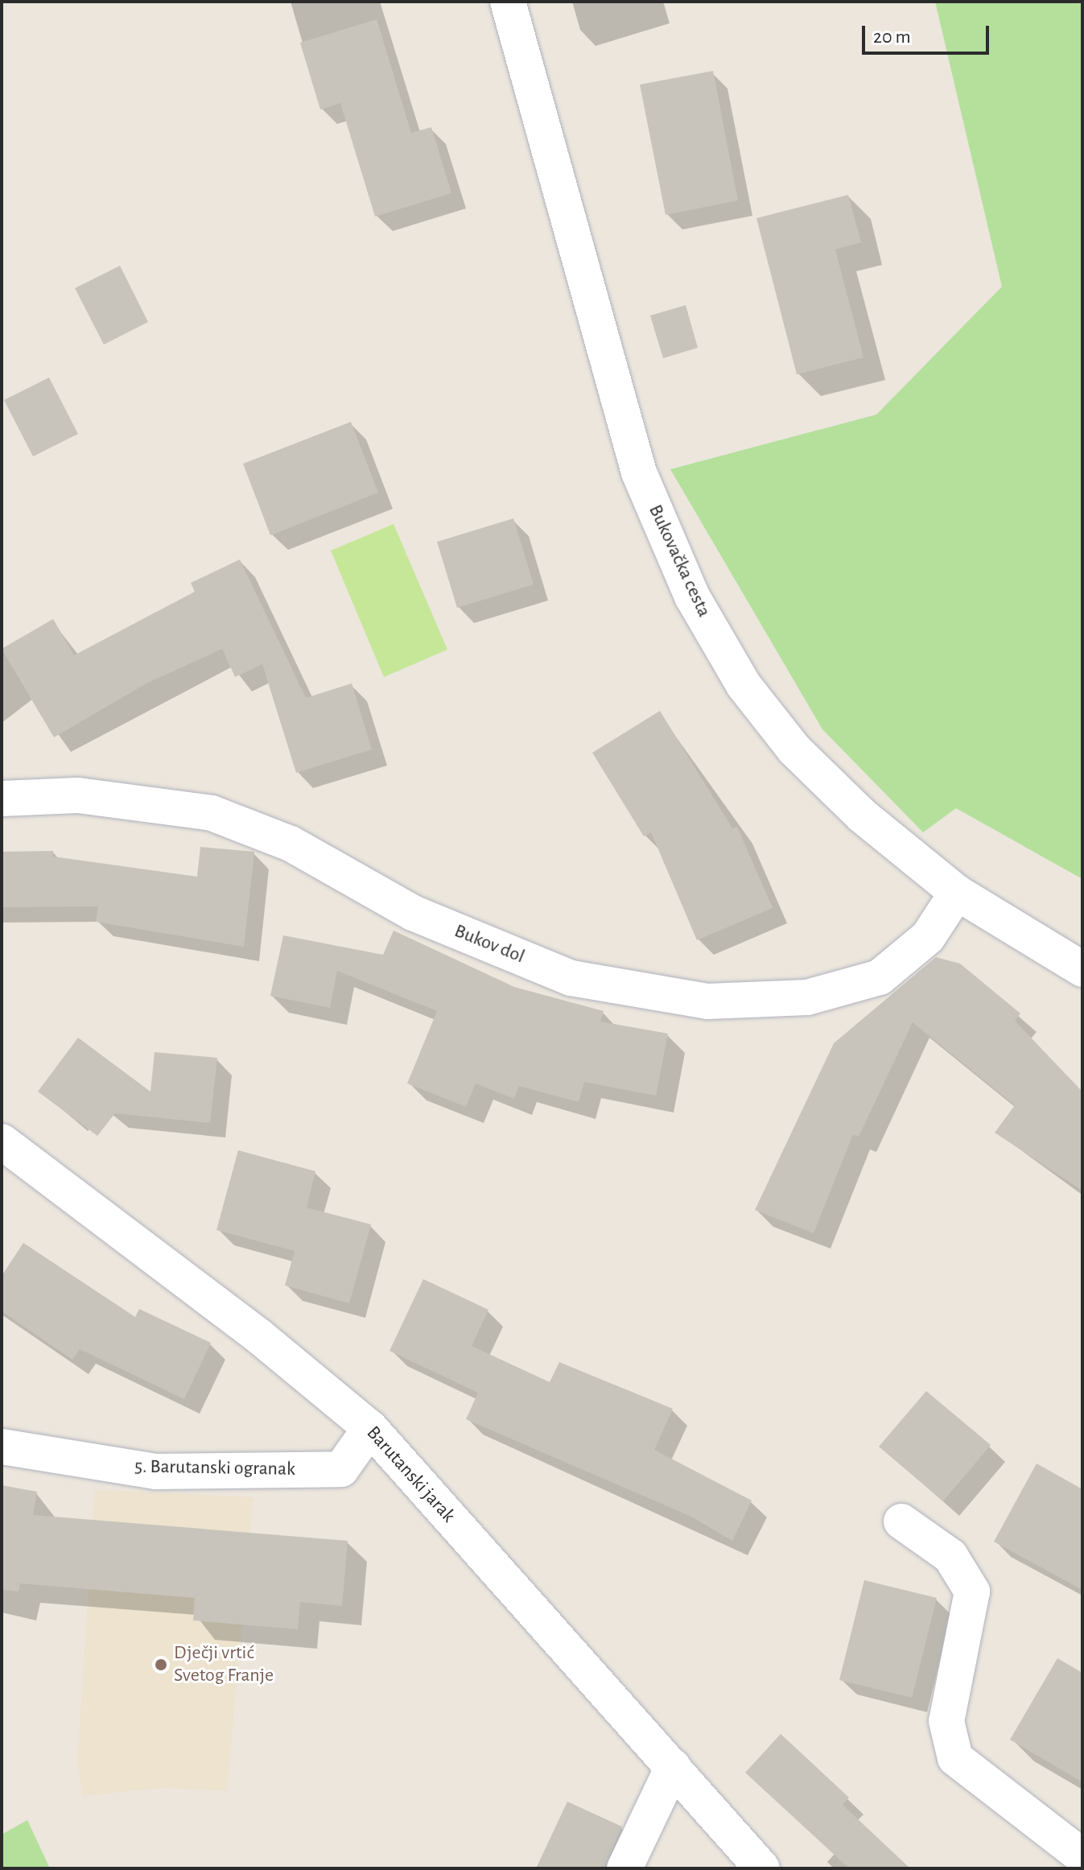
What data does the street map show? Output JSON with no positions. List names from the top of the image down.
{
  "streets": {
    "street": [
      "Bukovačka cesta",
      "Bukov dol",
      "5. Barutanski ogranak",
      "Barutanski jarak"
    ]
  },
  "crossings": [
    ["Bukovačka cesta", "Bukov dol"],
    ["5. Barutanski ogranak", "Barutanski jarak"]
  ],
  "places": ["Dječji vrtić Svetog Franje"],
  "scale_bar": "20 m"
}
